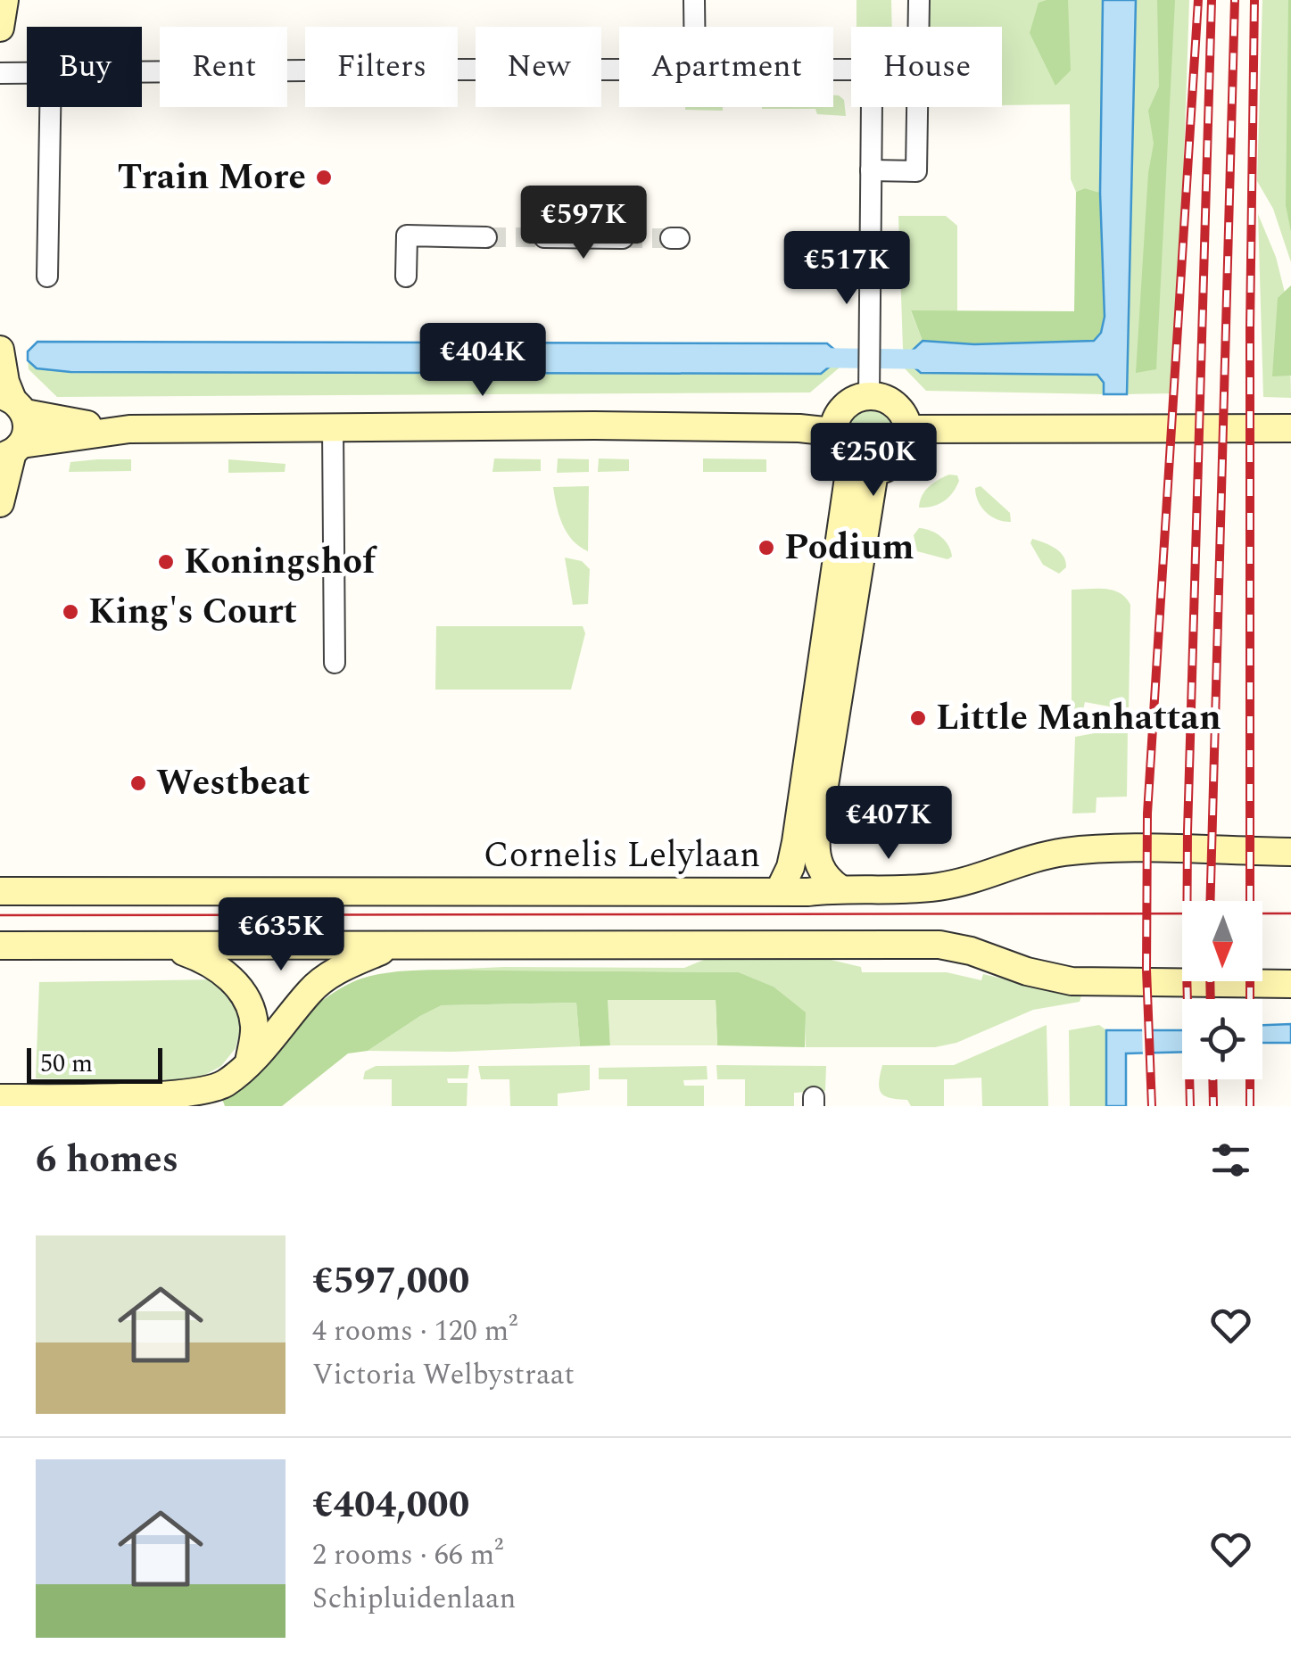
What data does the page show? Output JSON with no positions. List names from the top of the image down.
{
  "streets": {
    "main road": ["Cornelis Lelylaan"]
  },
  "places": [
    "Train More",
    "Podium",
    "Koningshof",
    "King's Court",
    "Little Manhattan",
    "Westbeat"
  ],
  "scale_bar": "50 m",
  "north": "bottom",
  "page": {
    "chip": [
      "Buy",
      "Rent",
      "Filters",
      "New",
      "Apartment",
      "House"
    ],
    "price": [
      "€597K",
      "€517K",
      "€404K",
      "€250K",
      "€407K",
      "€635K"
    ],
    "scale": "50 m",
    "heading": "6 homes",
    "list": [
      {
        "name": "€597,000",
        "note": "4 rooms · 120 m² · Victoria Welbystraat"
      },
      {
        "name": "€404,000",
        "note": "2 rooms · 66 m² · Schipluidenlaan"
      }
    ]
  }
}
